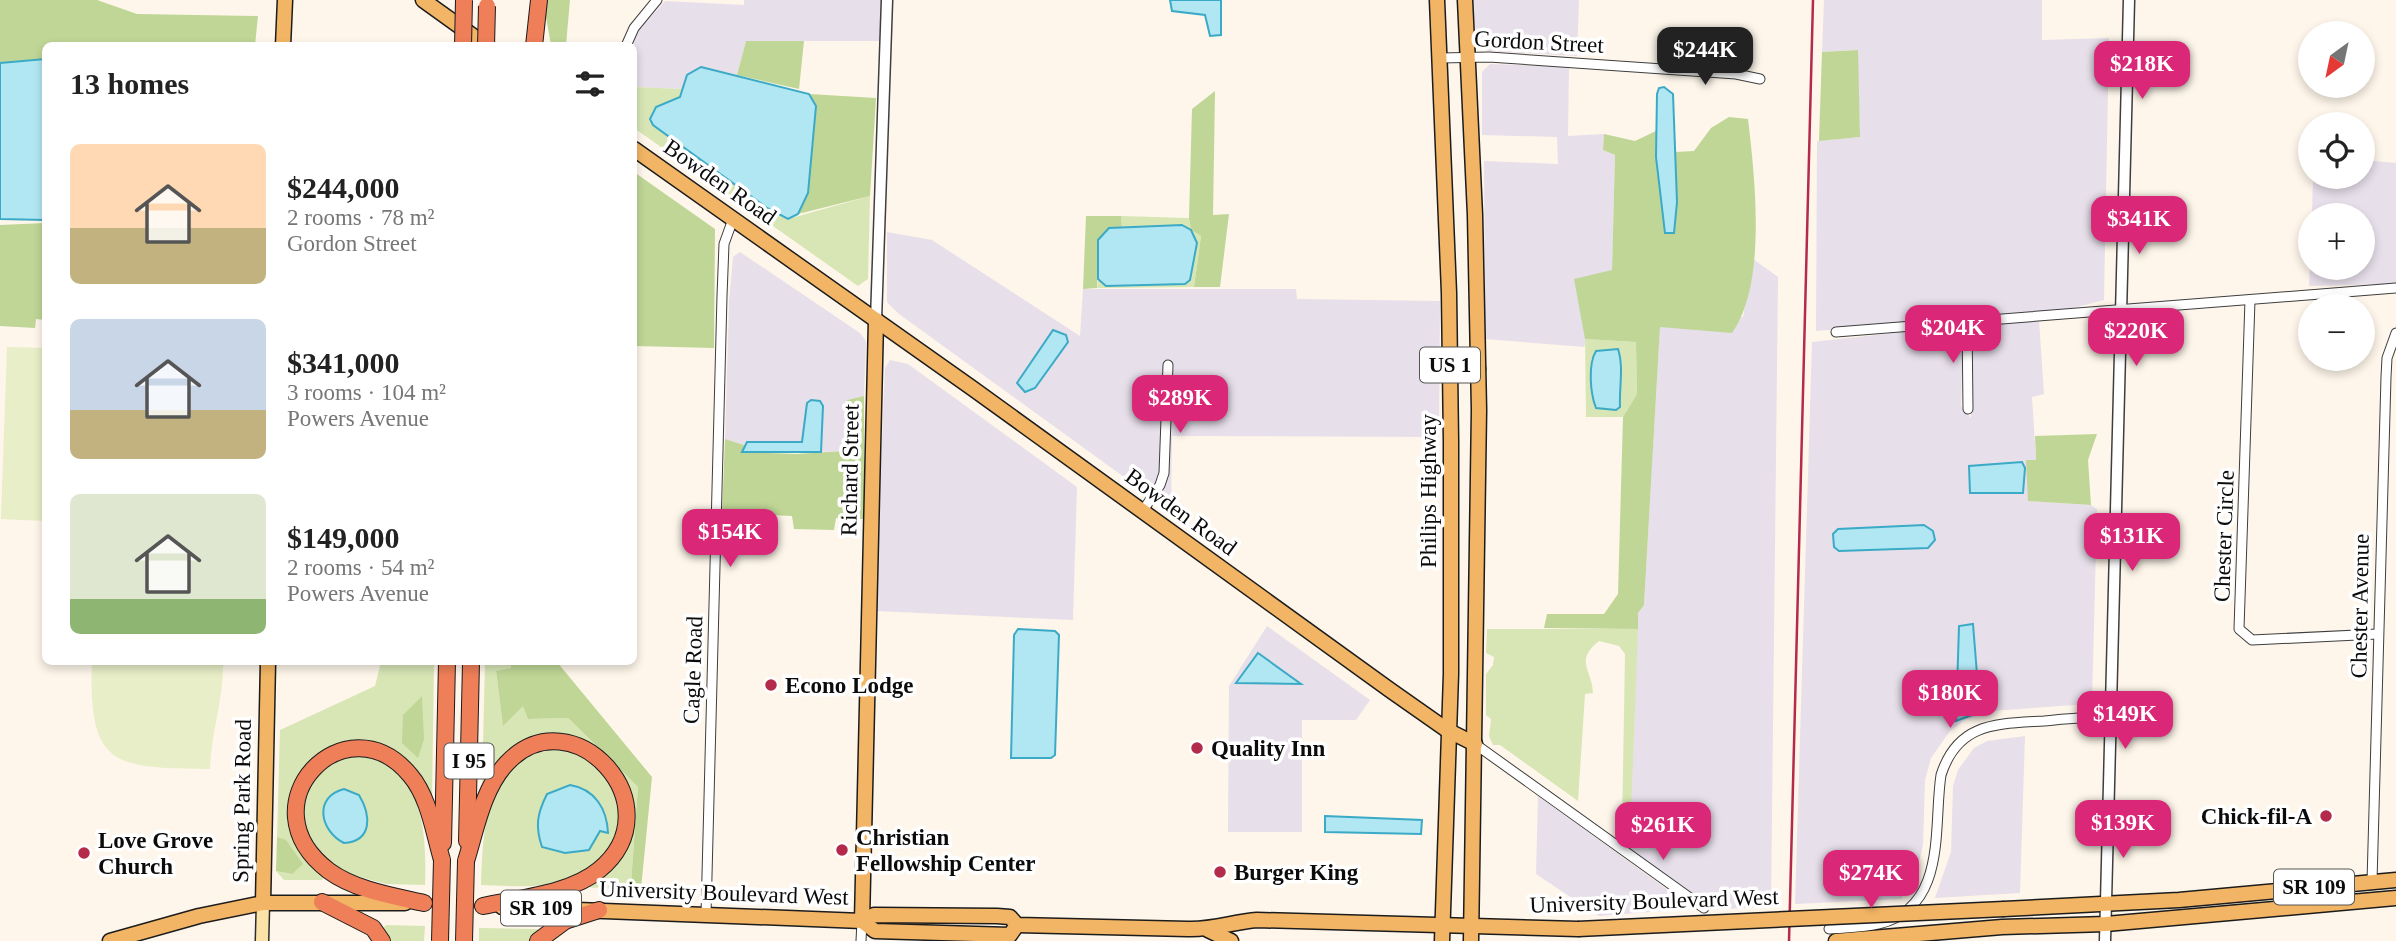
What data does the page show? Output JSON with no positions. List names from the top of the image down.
{
  "streets": {
    "highway": ["I 95"],
    "main road": [
      "Bowden Road",
      "US 1",
      "Richard Street",
      "Philips Highway",
      "Spring Park Road",
      "SR 109",
      "University Boulevard West"
    ],
    "street": [
      "Gordon Street",
      "Chester Circle",
      "Chester Avenue",
      "Cagle Road"
    ]
  },
  "crossings": [
    ["Gordon Street", "US 1"],
    ["Gordon Street", "Philips Highway"],
    ["Bowden Road", "US 1"],
    ["Bowden Road", "Richard Street"],
    ["Bowden Road", "Philips Highway"],
    ["Bowden Road", "Cagle Road"],
    ["US 1", "University Boulevard West"],
    ["Richard Street", "University Boulevard West"],
    ["Philips Highway", "University Boulevard West"],
    ["Chester Circle", "Chester Avenue"],
    ["Chester Avenue", "University Boulevard West"],
    ["Cagle Road", "University Boulevard West"],
    ["Spring Park Road", "University Boulevard West"]
  ],
  "places": [
    "Econo Lodge",
    "Quality Inn",
    "Chick-fil-A",
    "Christian Fellowship Center",
    "Love Grove Church",
    "Burger King"
  ],
  "north": "bottom left",
  "page": {
    "map_buttons": ["+", "−"],
    "price": [
      "$244K",
      "$218K",
      "$341K",
      "$204K",
      "$220K",
      "$289K",
      "$154K",
      "$131K",
      "$180K",
      "$149K",
      "$139K",
      "$261K",
      "$274K"
    ],
    "heading": "13 homes",
    "list": [
      {
        "name": "$244,000",
        "note": "2 rooms · 78 m² · Gordon Street"
      },
      {
        "name": "$341,000",
        "note": "3 rooms · 104 m² · Powers Avenue"
      },
      {
        "name": "$149,000",
        "note": "2 rooms · 54 m² · Powers Avenue"
      }
    ]
  }
}
